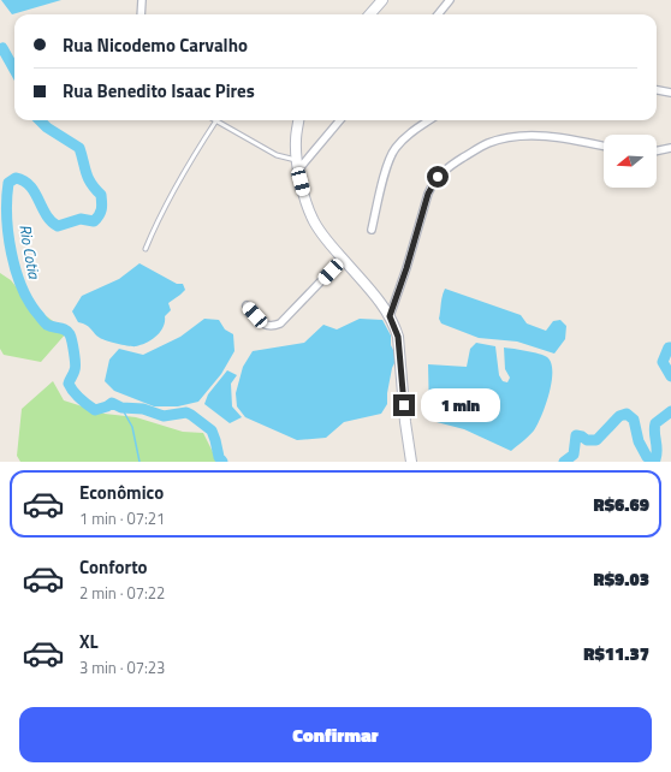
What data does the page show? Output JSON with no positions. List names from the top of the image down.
{
  "water": ["Rio Cotia"],
  "north": "left",
  "page": {
    "banner": ["Rua Nicodemo Carvalho", "Rua Benedito Isaac Pires"],
    "bubble": "1 min",
    "list": [
      {
        "name": "Econômico",
        "note": "1 min · 07:21",
        "value": "R$6.69"
      },
      {
        "name": "Conforto",
        "note": "2 min · 07:22",
        "value": "R$9.03"
      },
      {
        "name": "XL",
        "note": "3 min · 07:23",
        "value": "R$11.37"
      }
    ],
    "buttons": "Confirmar"
  }
}
